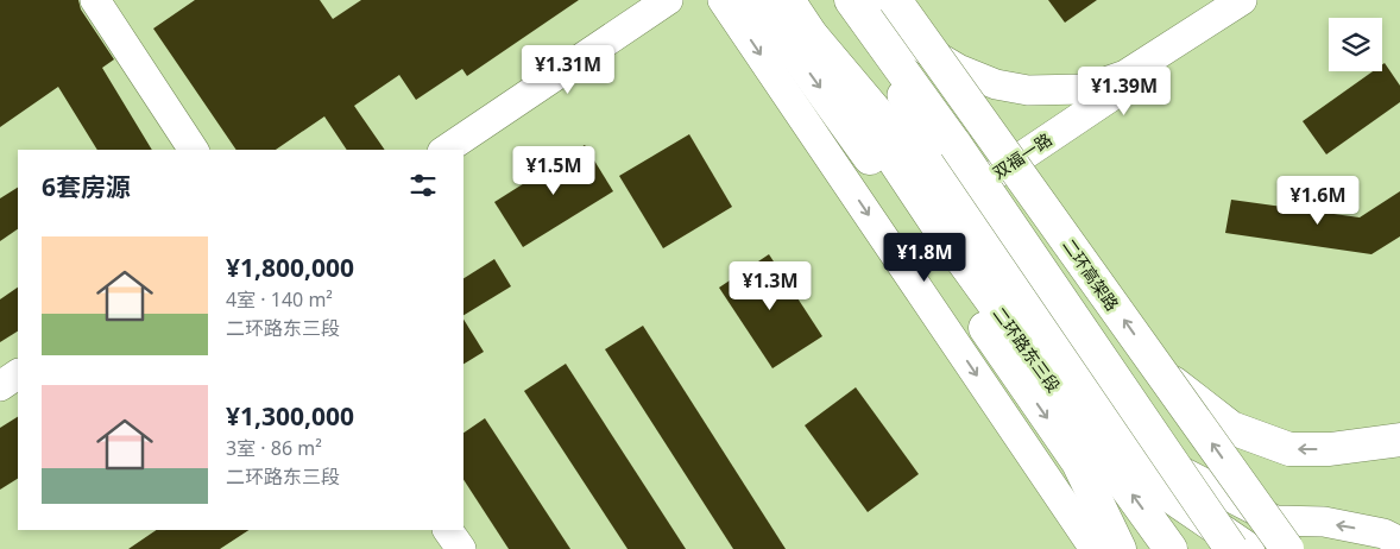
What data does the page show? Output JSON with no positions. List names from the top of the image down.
{
  "streets": {
    "main road": ["二环高架路", "二环路东三段"],
    "street": ["双福一路"]
  },
  "page": {
    "price": [
      "¥1.31M",
      "¥1.39M",
      "¥1.5M",
      "¥1.6M",
      "¥1.8M",
      "¥1.3M"
    ],
    "heading": "6套房源",
    "list": [
      {
        "name": "¥1,800,000",
        "note": "4室 · 140 m² · 二环路东三段"
      },
      {
        "name": "¥1,300,000",
        "note": "3室 · 86 m² · 二环路东三段"
      }
    ]
  }
}
